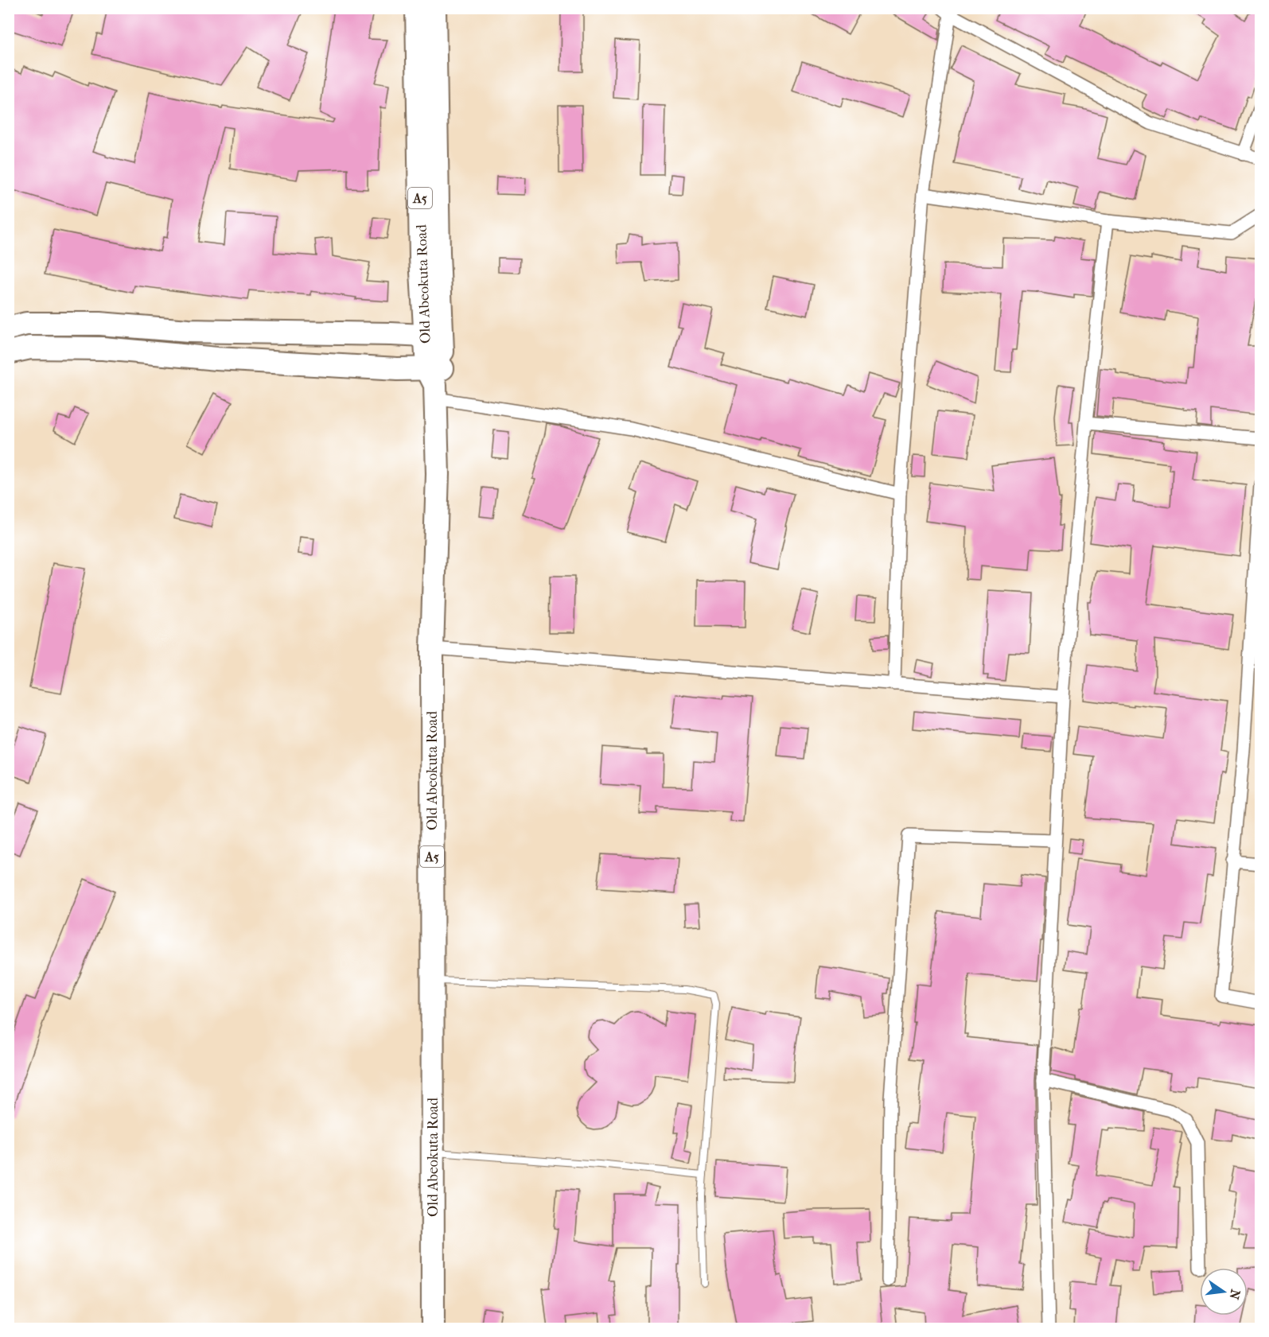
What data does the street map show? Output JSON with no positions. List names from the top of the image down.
{
  "streets": {
    "highway": ["A5", "Old Abeokuta Road"]
  },
  "north": "right"
}
